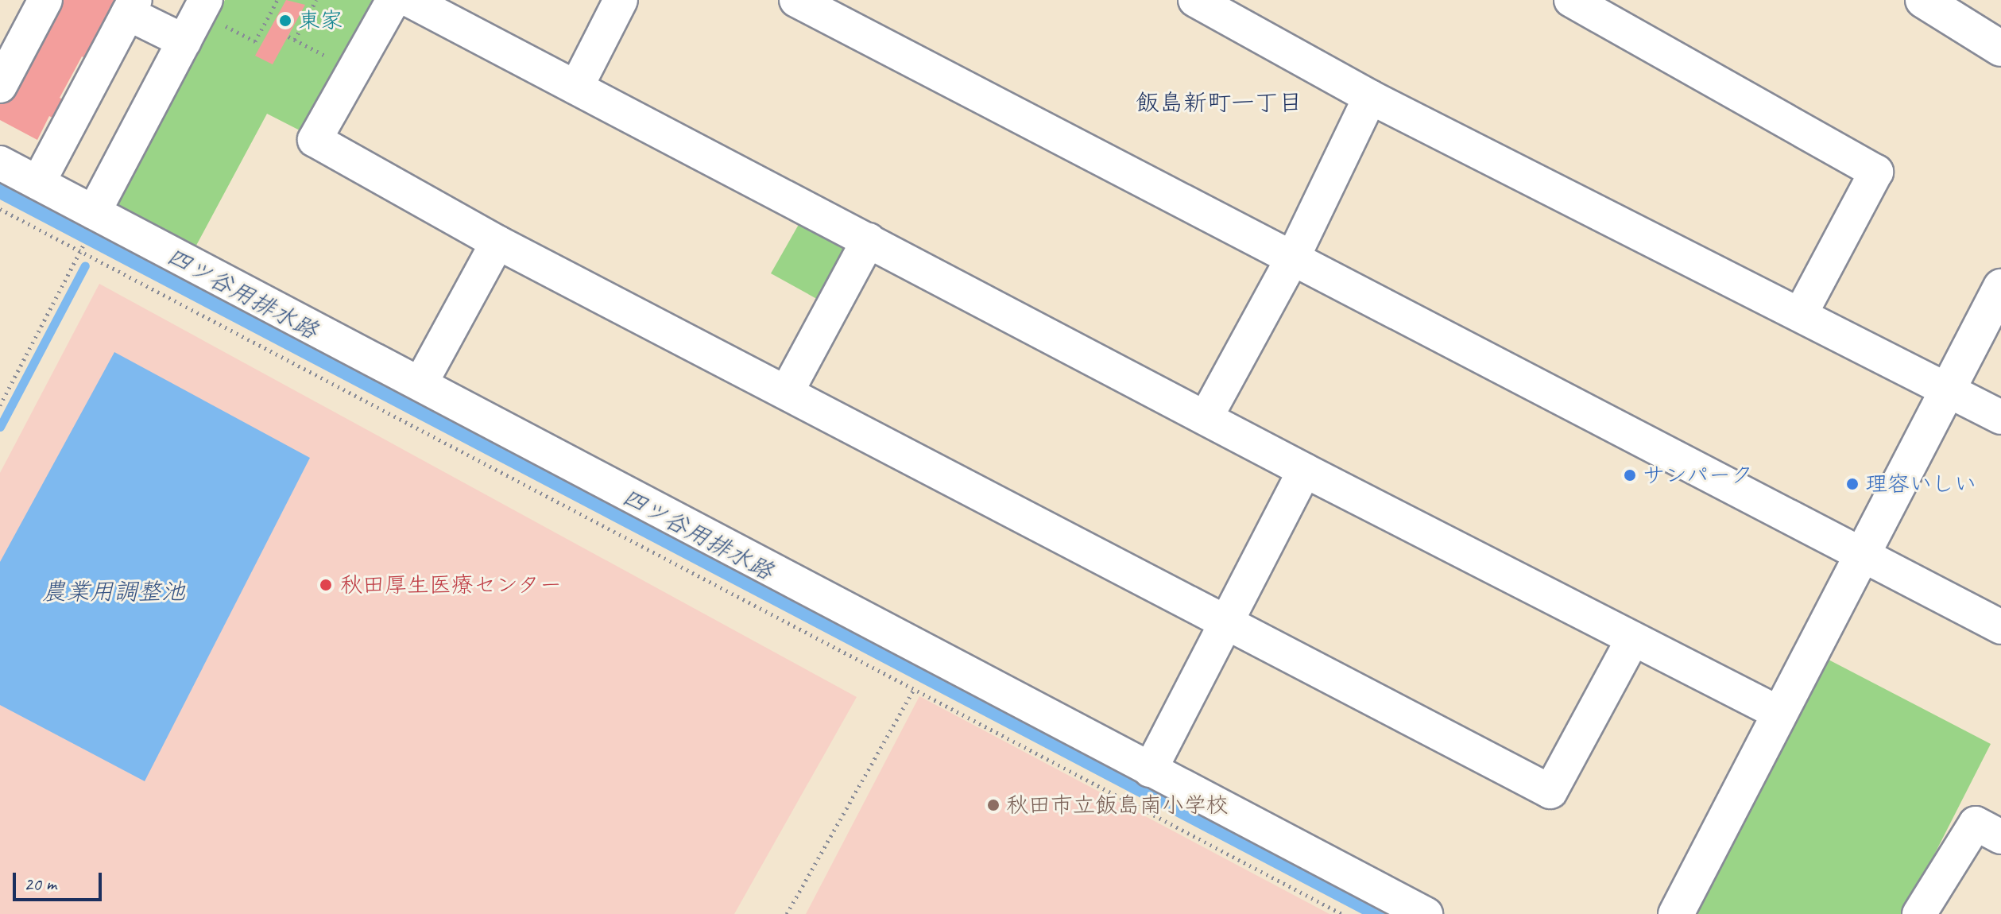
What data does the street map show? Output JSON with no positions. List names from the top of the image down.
{
  "districts": ["飯島新町一丁目"],
  "water": ["四ツ谷用排水路", "農業用調整池"],
  "places": [
    "東家",
    "サンパーク",
    "理容いしい",
    "秋田厚生医療センター",
    "秋田市立飯島南小学校"
  ],
  "scale_bar": "20 m"
}
